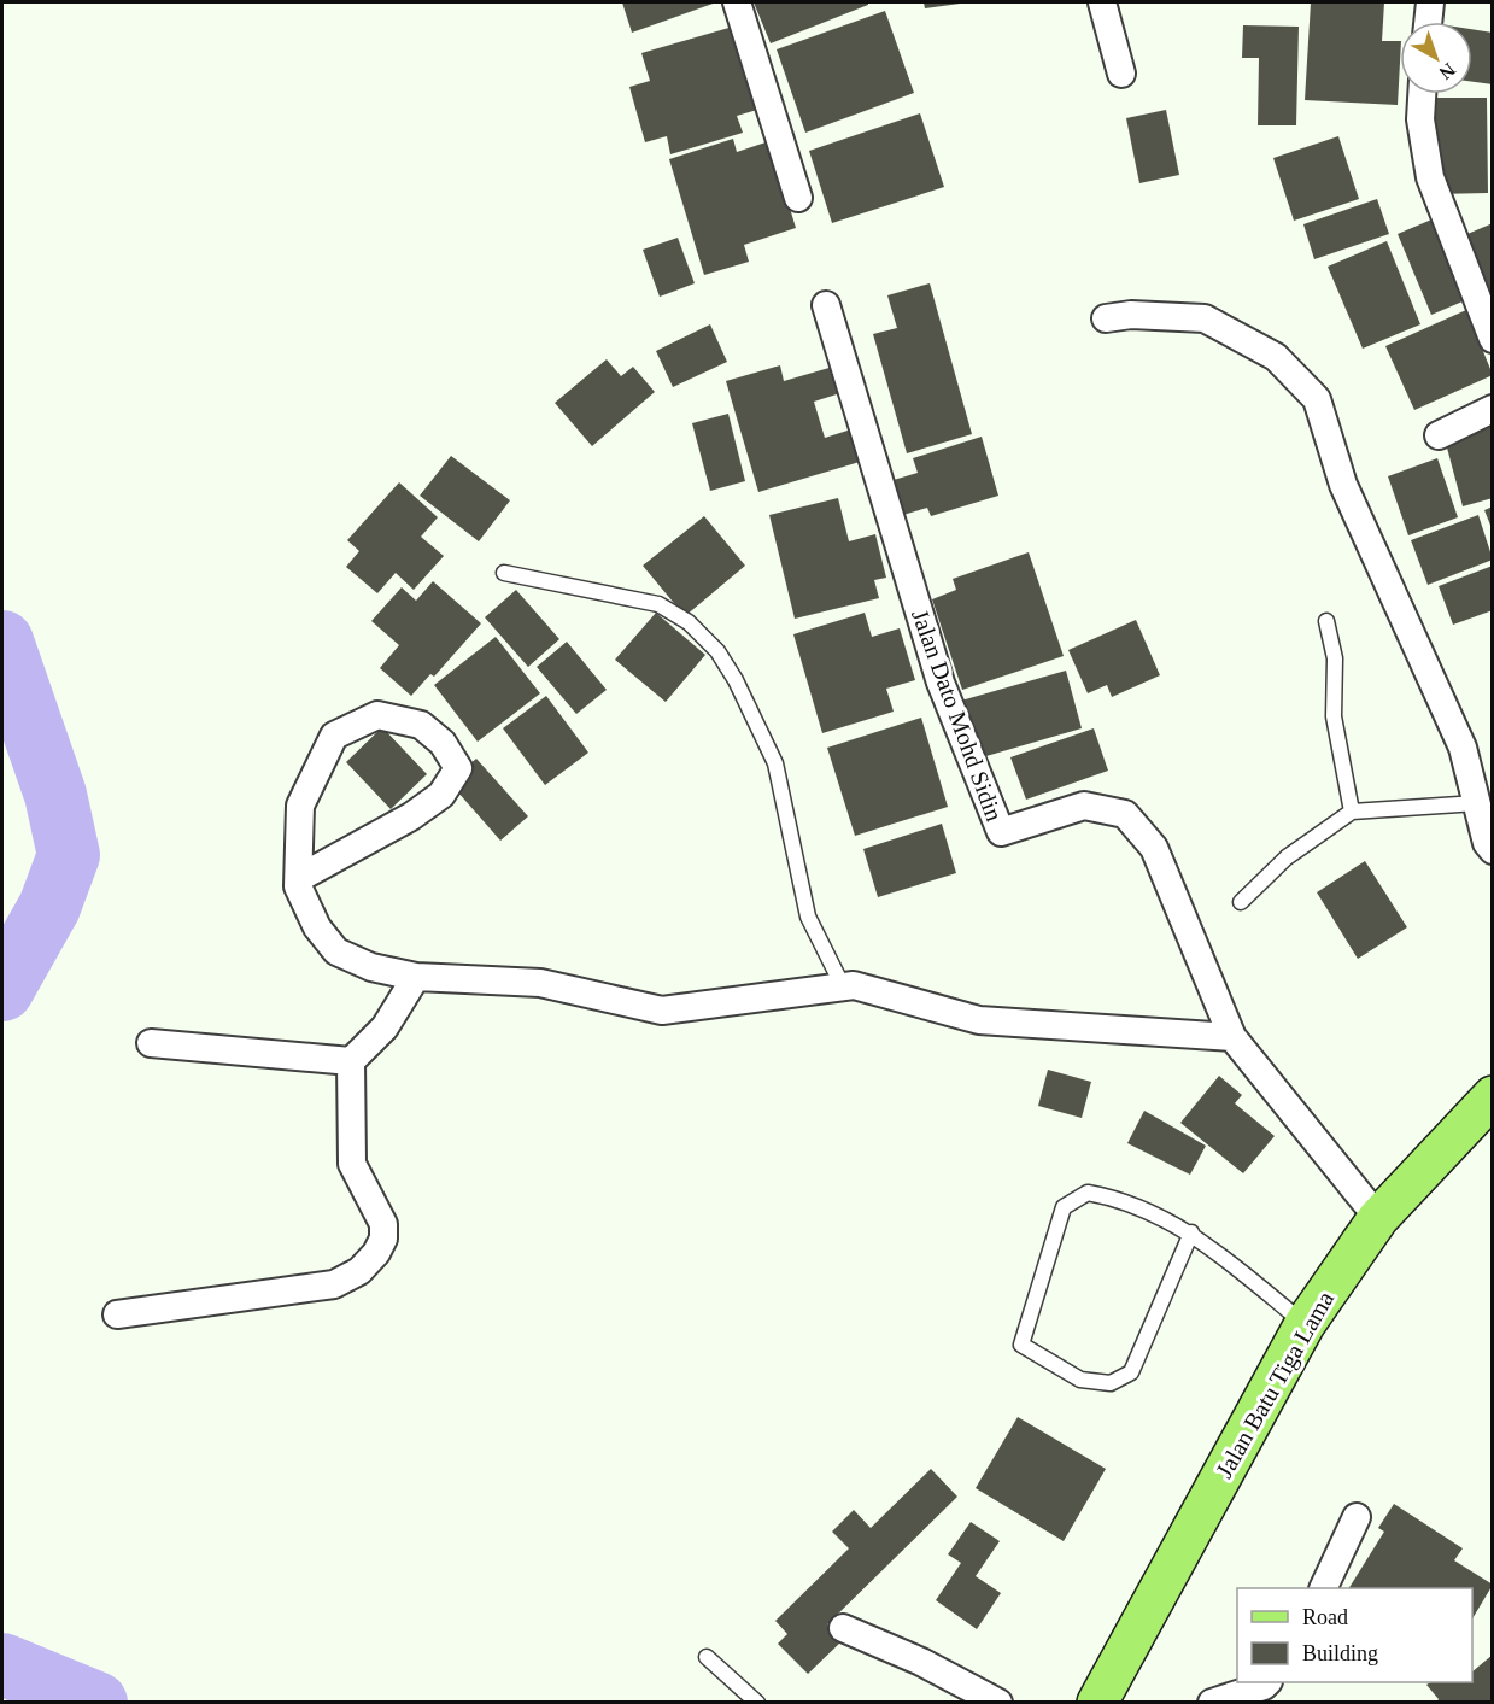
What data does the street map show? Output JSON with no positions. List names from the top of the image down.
{
  "streets": {
    "main road": ["Jalan Batu Tiga Lama"],
    "street": ["Jalan Dato Mohd Sidin"]
  },
  "crossings": [
    ["Jalan Dato Mohd Sidin", "Jalan Batu Tiga Lama"]
  ],
  "legend": ["Road", "Building"],
  "north": "bottom right"
}
